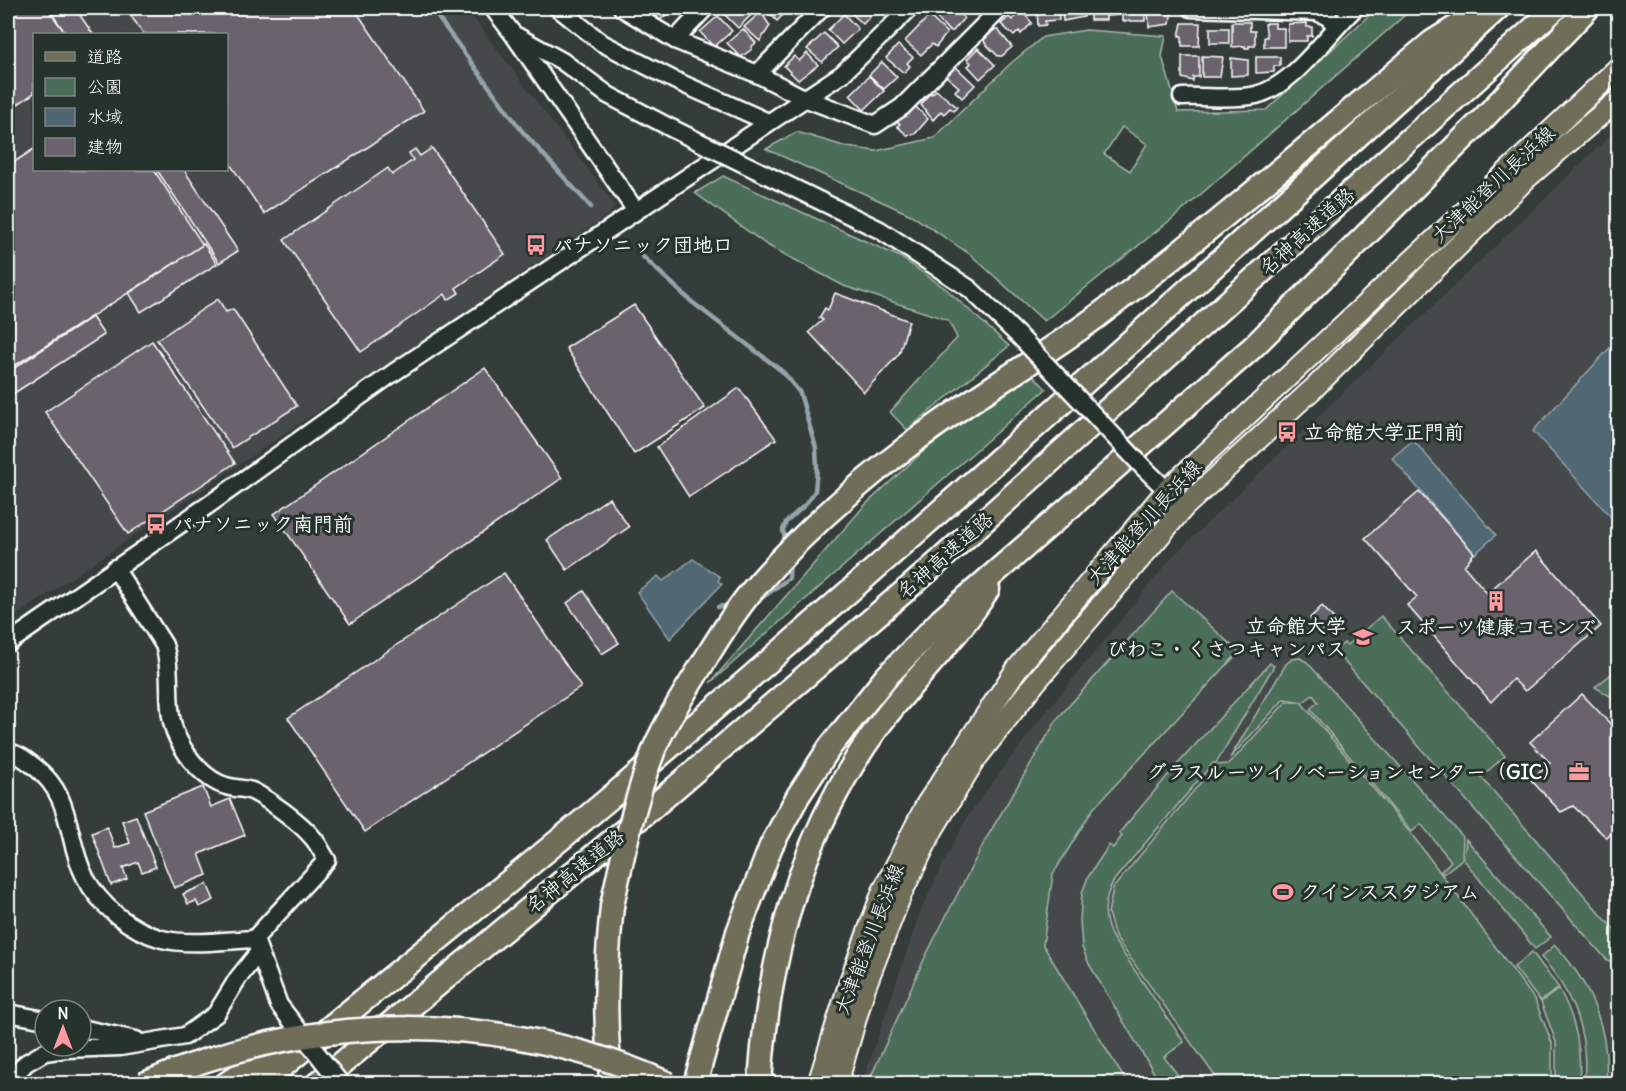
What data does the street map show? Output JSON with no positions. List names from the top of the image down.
{
  "streets": {
    "highway": ["名神高速道路"],
    "main road": ["大津能登川長浜線"]
  },
  "places": {
    "bus stop": ["パナソニック団地口", "立命館大学正門前", "パナソニック南門前"],
    "building": ["スポーツ健康コモンズ"],
    "school or university": ["立命館大学 びわこ・くさつキャンパス"],
    "office": ["グラスルーツイノベーションセンター（GIC）"],
    "sports": ["クインススタジアム"]
  },
  "legend": [
    "道路",
    "公園",
    "水域",
    "建物"
  ],
  "north": "top"
}
